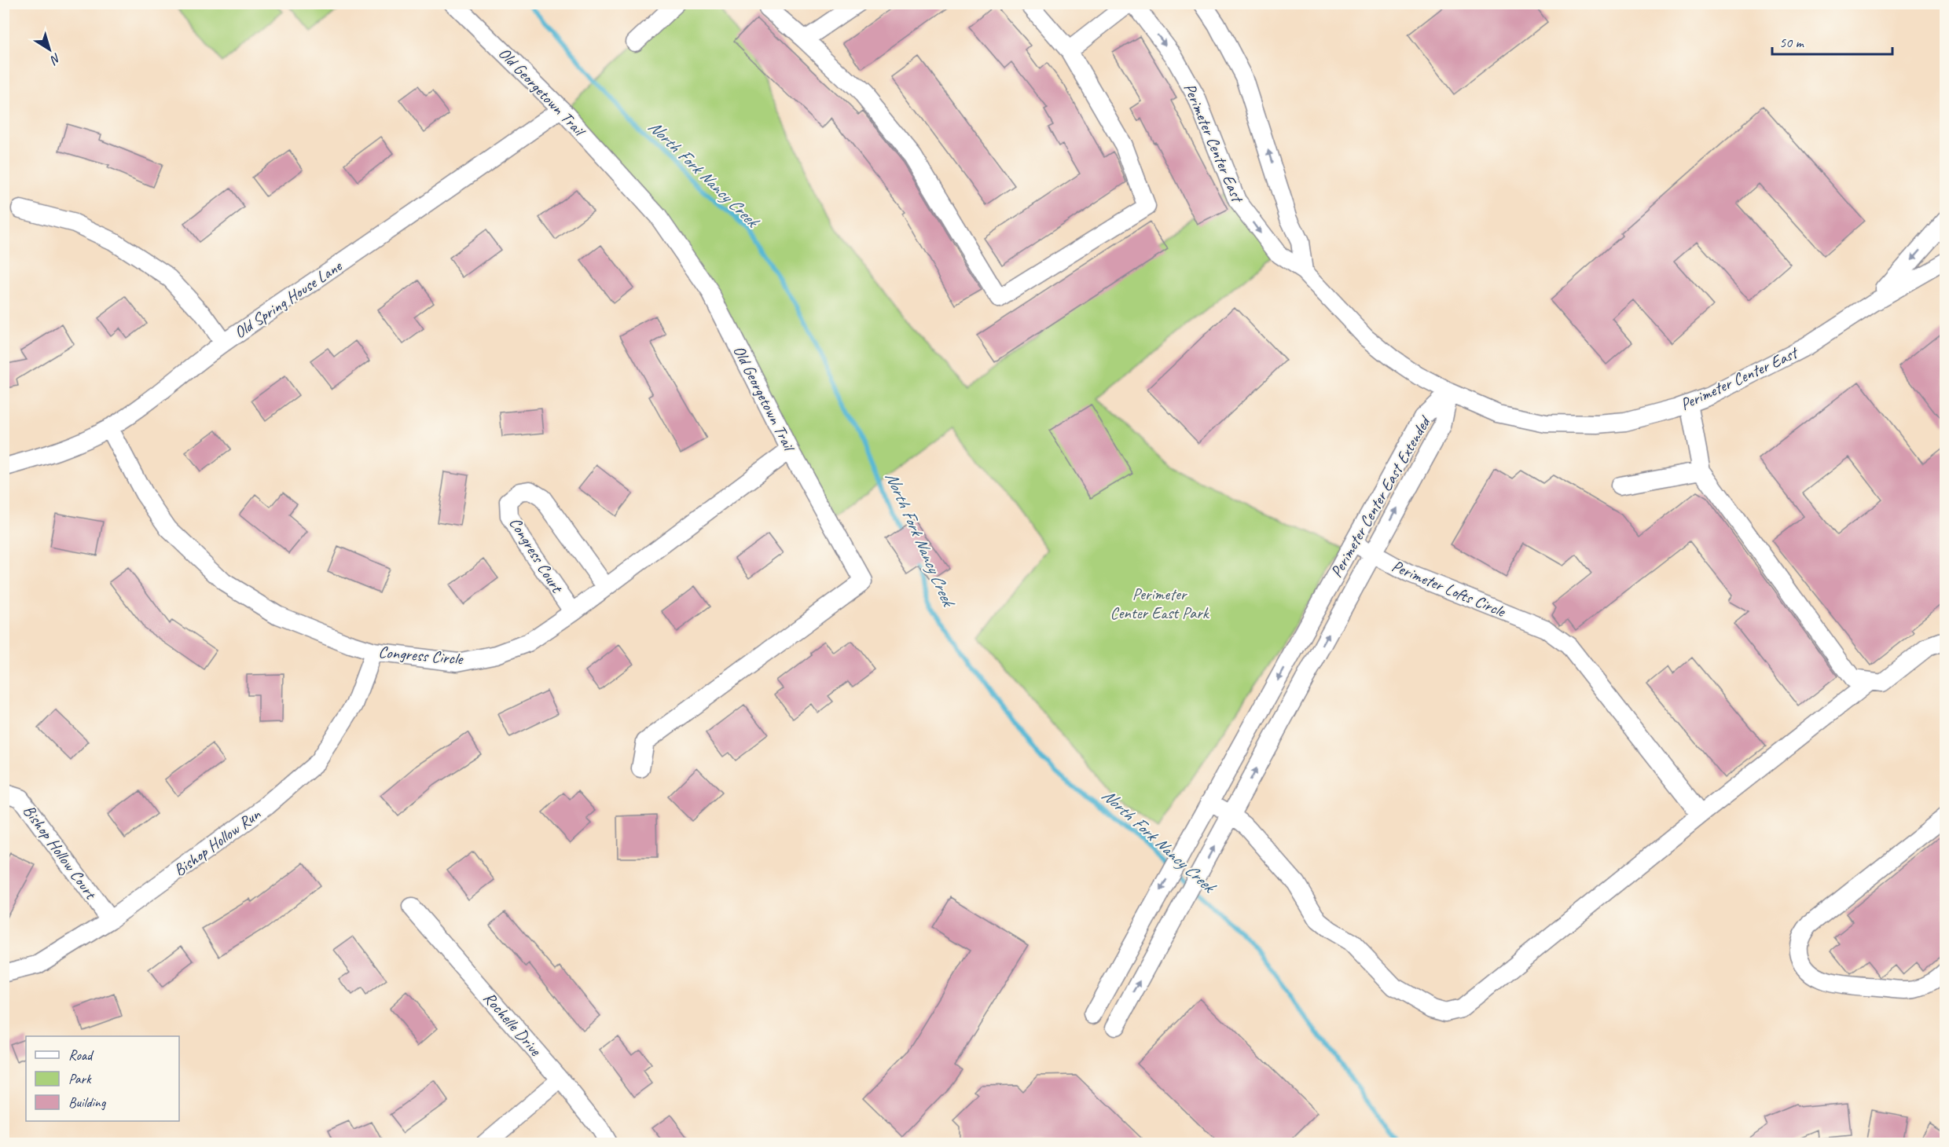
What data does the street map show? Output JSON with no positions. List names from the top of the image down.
{
  "streets": {
    "street": [
      "Old Georgetown Trail",
      "Perimeter Center East",
      "Old Spring House Lane",
      "Perimeter Center East Extended",
      "Congress Court",
      "Perimeter Lofts Circle",
      "Congress Circle",
      "Bishop Hollow Run",
      "Bishop Hollow Court",
      "Rochelle Drive"
    ]
  },
  "crossings": [
    ["Old Georgetown Trail", "Old Spring House Lane"],
    ["Old Georgetown Trail", "Congress Circle"],
    ["Perimeter Center East", "Perimeter Center East Extended"],
    ["Old Spring House Lane", "Congress Circle"],
    ["Perimeter Center East Extended", "Perimeter Lofts Circle"],
    ["Congress Court", "Congress Circle"],
    ["Congress Circle", "Bishop Hollow Run"],
    ["Bishop Hollow Run", "Bishop Hollow Court"]
  ],
  "water": ["North Fork Nancy Creek"],
  "parks": ["Perimeter Center East Park"],
  "legend": ["Road", "Park", "Building"],
  "scale_bar": "50 m",
  "north": "bottom right"
}
